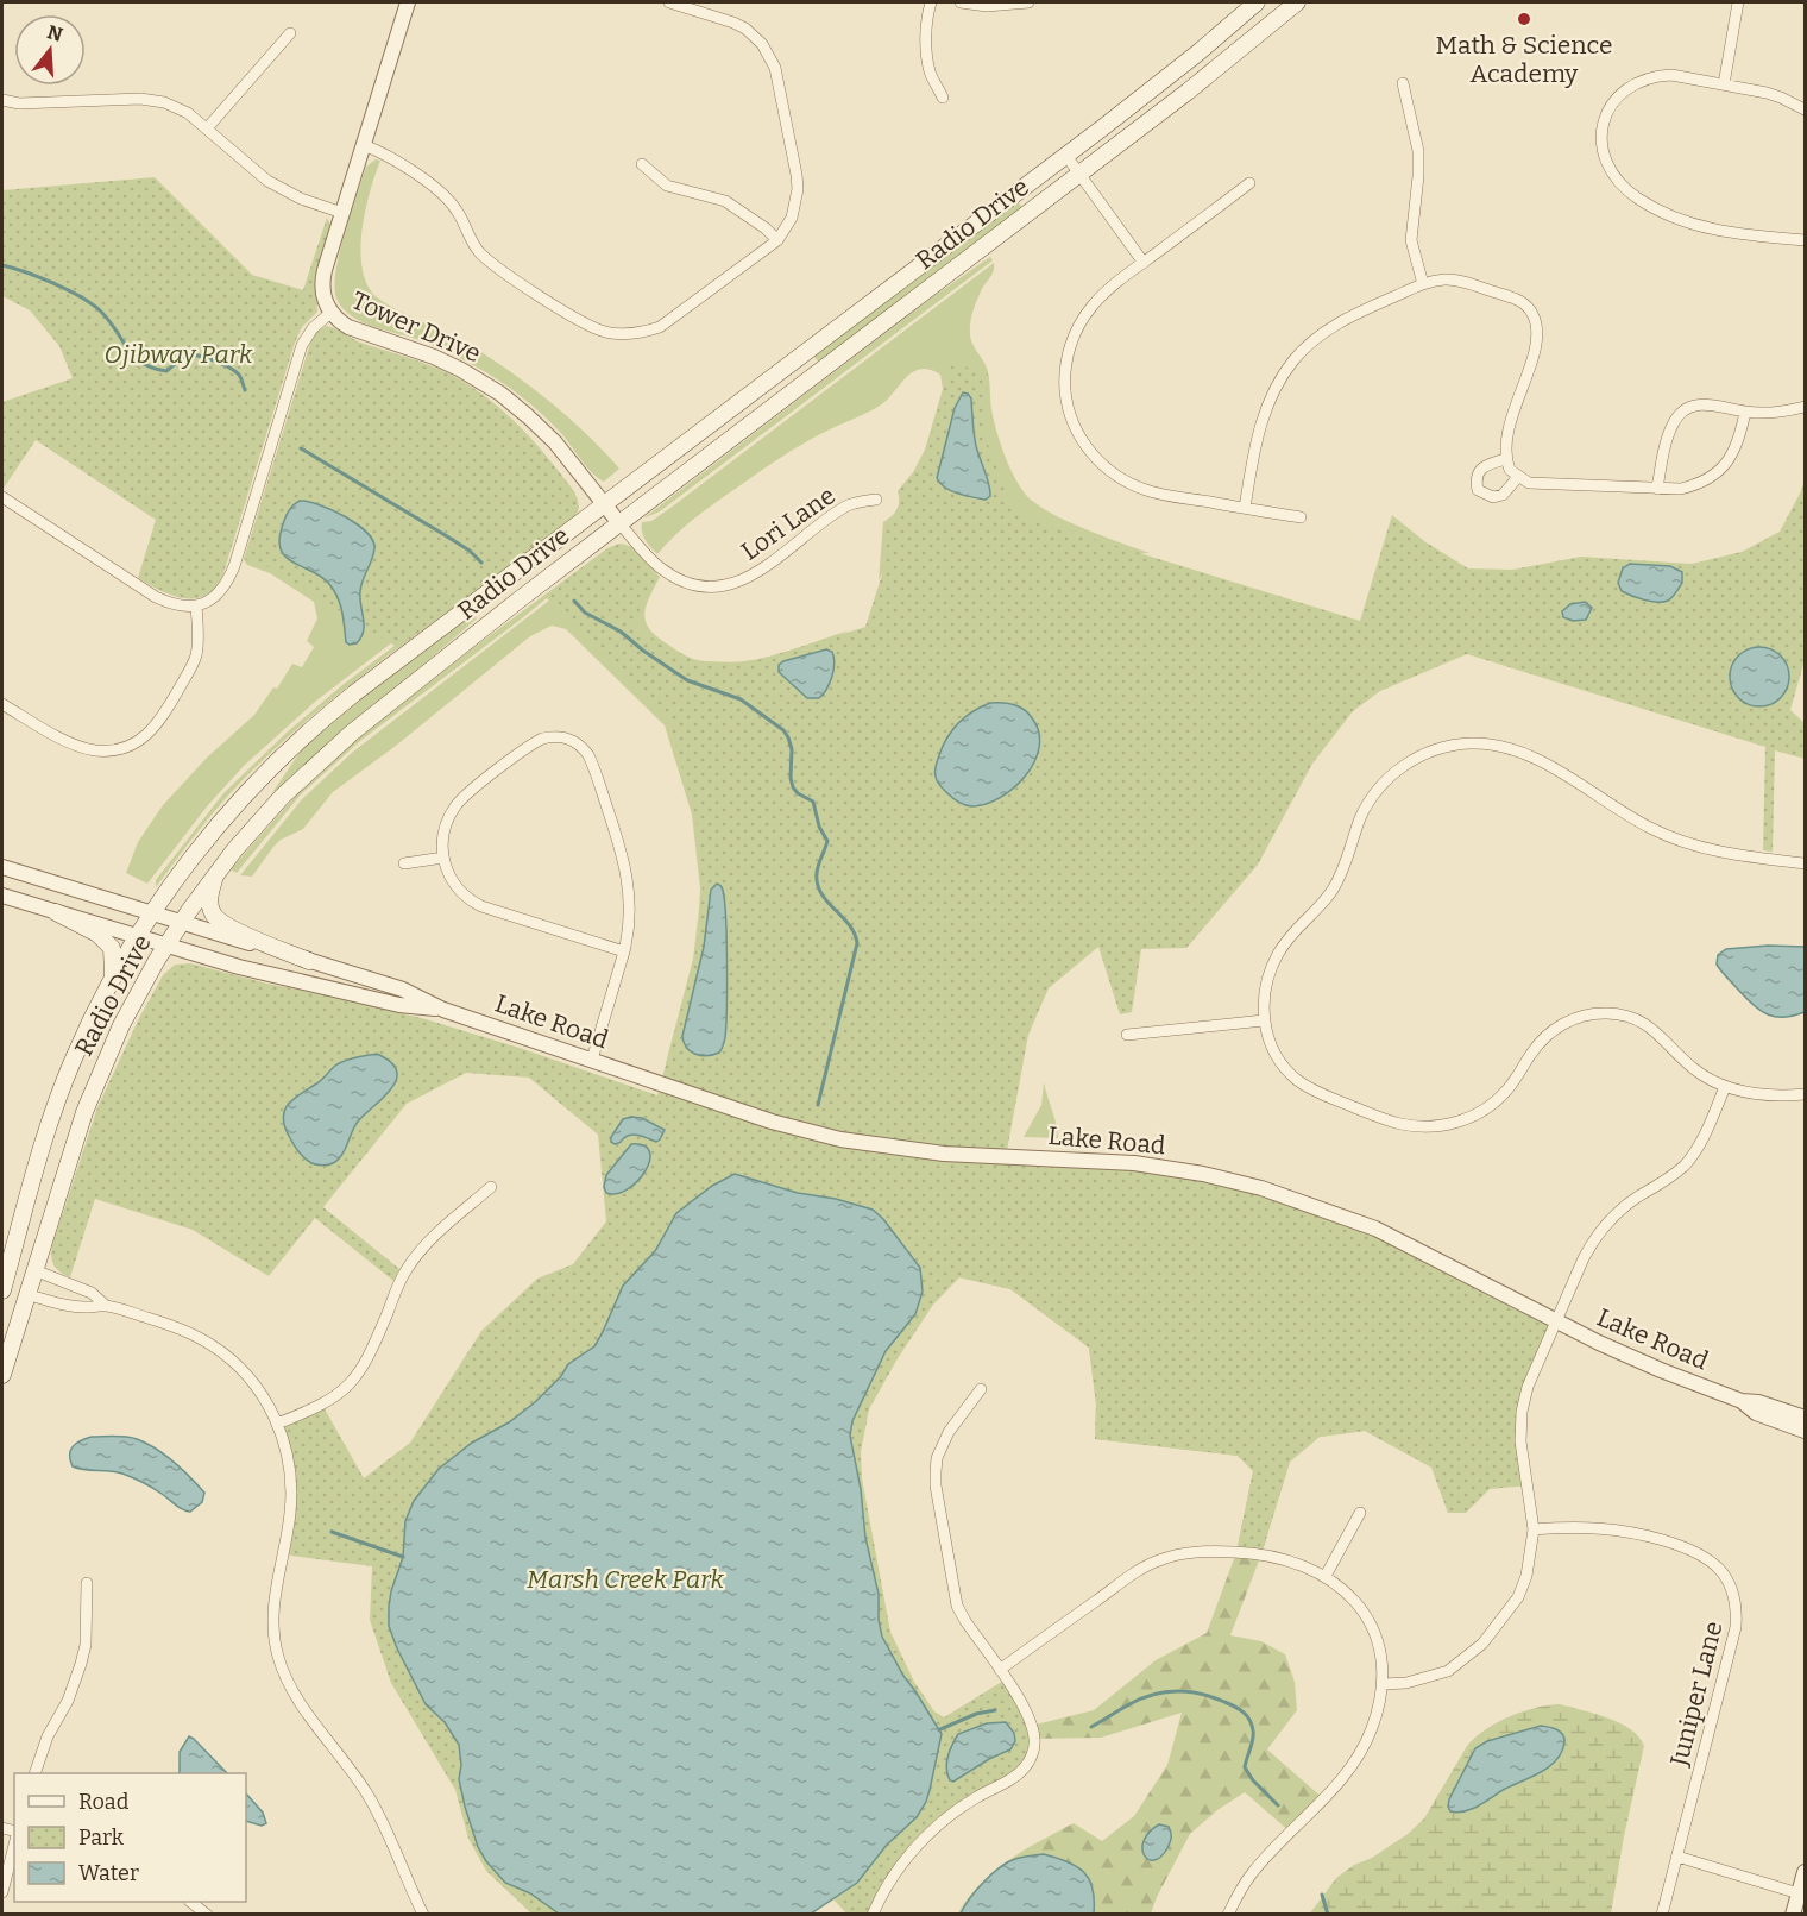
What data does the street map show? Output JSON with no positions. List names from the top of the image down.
{
  "streets": {
    "main road": ["Radio Drive"],
    "street": [
      "Tower Drive",
      "Lori Lane",
      "Lake Road",
      "Juniper Lane"
    ]
  },
  "crossings": [
    ["Radio Drive", "Tower Drive"],
    ["Radio Drive", "Lori Lane"],
    ["Radio Drive", "Lake Road"],
    ["Tower Drive", "Lori Lane"]
  ],
  "parks": ["Ojibway Park", "Marsh Creek Park"],
  "places": ["Math & Science Academy"],
  "legend": ["Road", "Park", "Water"],
  "north": "top"
}
